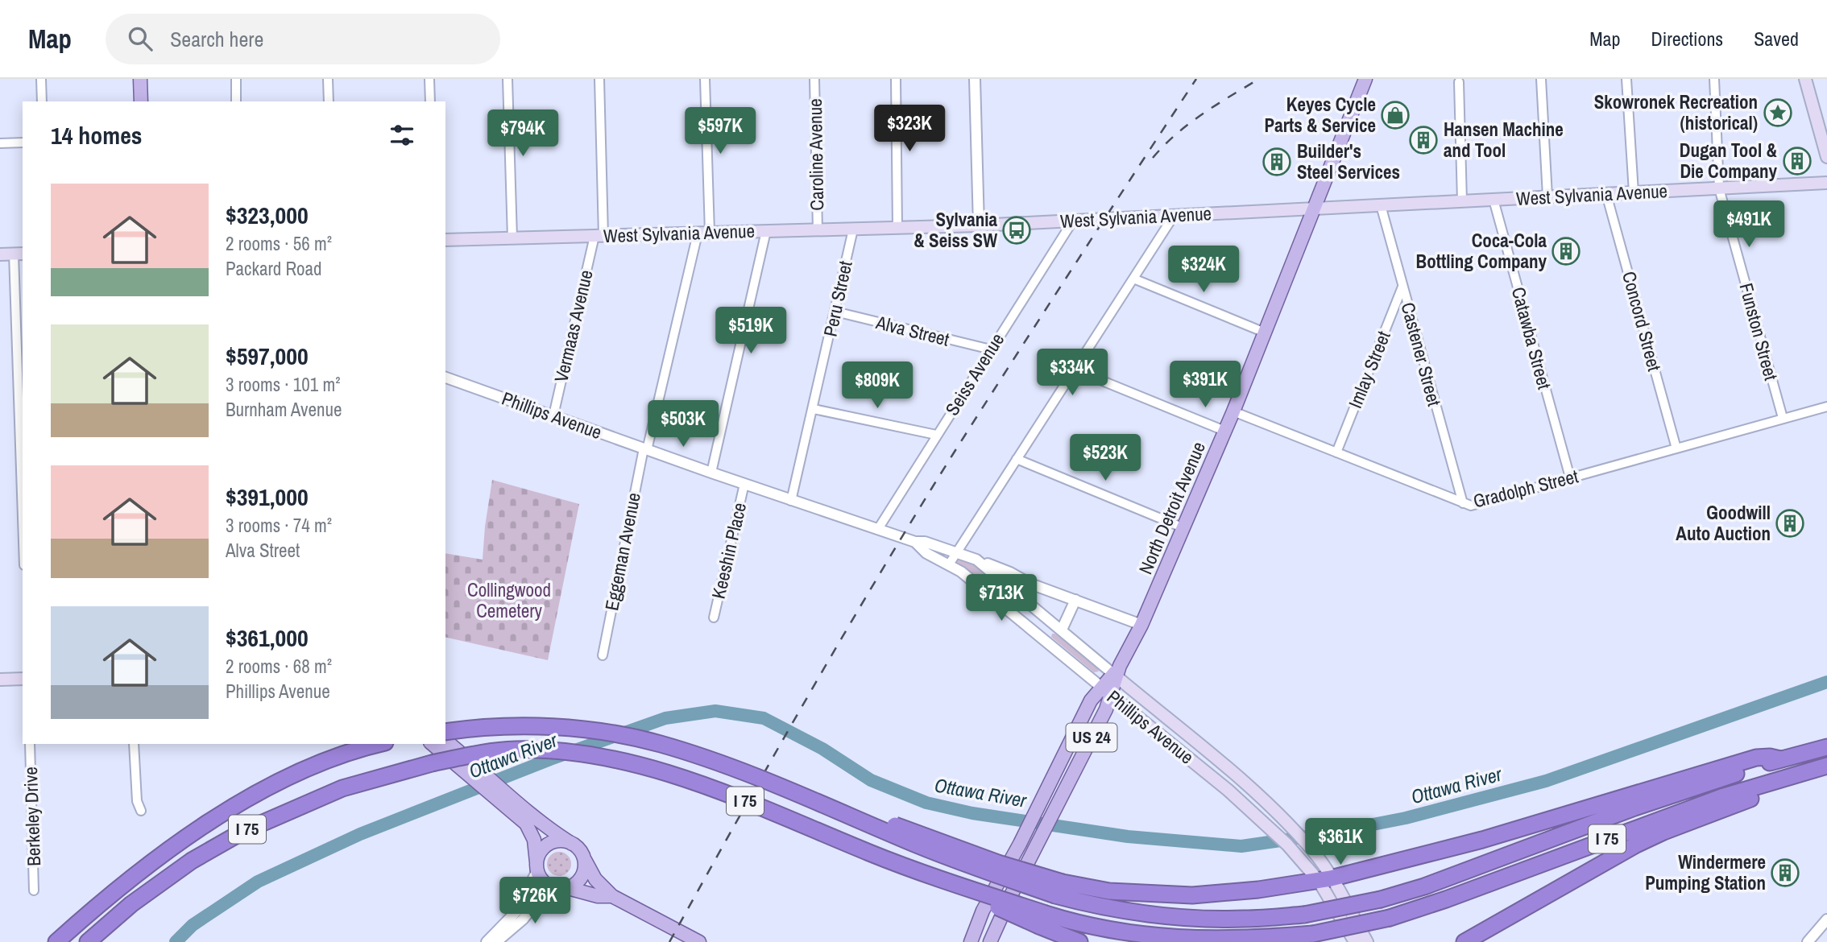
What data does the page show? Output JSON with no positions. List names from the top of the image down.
{
  "streets": {
    "highway": ["I 75"],
    "main road": [
      "West Sylvania Avenue",
      "Phillips Avenue",
      "North Detroit Avenue",
      "US 24"
    ],
    "street": [
      "Caroline Avenue",
      "Peru Street",
      "Concord Street",
      "Vermaas Avenue",
      "Alva Street",
      "Funston Street",
      "Catawba Street",
      "Castener Street",
      "Imlay Street",
      "Seiss Avenue",
      "Gradolph Street",
      "Keeshin Place",
      "Eggeman Avenue",
      "Berkeley Drive"
    ]
  },
  "crossings": [
    ["Caroline Avenue", "West Sylvania Avenue"],
    ["West Sylvania Avenue", "Peru Street"],
    ["West Sylvania Avenue", "Concord Street"],
    ["West Sylvania Avenue", "Vermaas Avenue"],
    ["West Sylvania Avenue", "Funston Street"],
    ["West Sylvania Avenue", "Catawba Street"],
    ["West Sylvania Avenue", "Castener Street"],
    ["West Sylvania Avenue", "Seiss Avenue"],
    ["West Sylvania Avenue", "North Detroit Avenue"],
    ["West Sylvania Avenue", "Eggeman Avenue"],
    ["Peru Street", "Alva Street"],
    ["Peru Street", "Phillips Avenue"],
    ["Concord Street", "Gradolph Street"],
    ["Vermaas Avenue", "Phillips Avenue"],
    ["Alva Street", "Seiss Avenue"],
    ["Funston Street", "Gradolph Street"],
    ["Catawba Street", "Gradolph Street"],
    ["Castener Street", "Imlay Street"],
    ["Castener Street", "Gradolph Street"],
    ["Imlay Street", "Gradolph Street"],
    ["Seiss Avenue", "Phillips Avenue"],
    ["Phillips Avenue", "North Detroit Avenue"],
    ["Phillips Avenue", "Keeshin Place"],
    ["Phillips Avenue", "Eggeman Avenue"],
    ["Gradolph Street", "North Detroit Avenue"]
  ],
  "water": ["Ottawa River"],
  "parks": ["Collingwood Cemetery"],
  "places": {
    "place": ["Skowronek Recreation (historical)"],
    "shop": ["Keyes Cycle Parts & Service"],
    "building": [
      "Hansen Machine and Tool",
      "Dugan Tool & Die Company",
      "Builder's Steel Services",
      "Coca-Cola Bottling Company",
      "Goodwill Auto Auction",
      "Windermere Pumping Station"
    ],
    "bus stop": ["Sylvania & Seiss SW"]
  },
  "page": {
    "header": "Map",
    "search": "Search here",
    "nav": ["Map", "Directions", "Saved"],
    "heading": "14 homes",
    "price": [
      "$323K",
      "$597K",
      "$794K",
      "$491K",
      "$324K",
      "$519K",
      "$334K",
      "$391K",
      "$809K",
      "$503K",
      "$523K",
      "$713K",
      "$361K",
      "$726K"
    ],
    "list": [
      {
        "name": "$323,000",
        "note": "2 rooms · 56 m² · Packard Road"
      },
      {
        "name": "$597,000",
        "note": "3 rooms · 101 m² · Burnham Avenue"
      },
      {
        "name": "$391,000",
        "note": "3 rooms · 74 m² · Alva Street"
      },
      {
        "name": "$361,000",
        "note": "2 rooms · 68 m² · Phillips Avenue"
      }
    ]
  }
}
